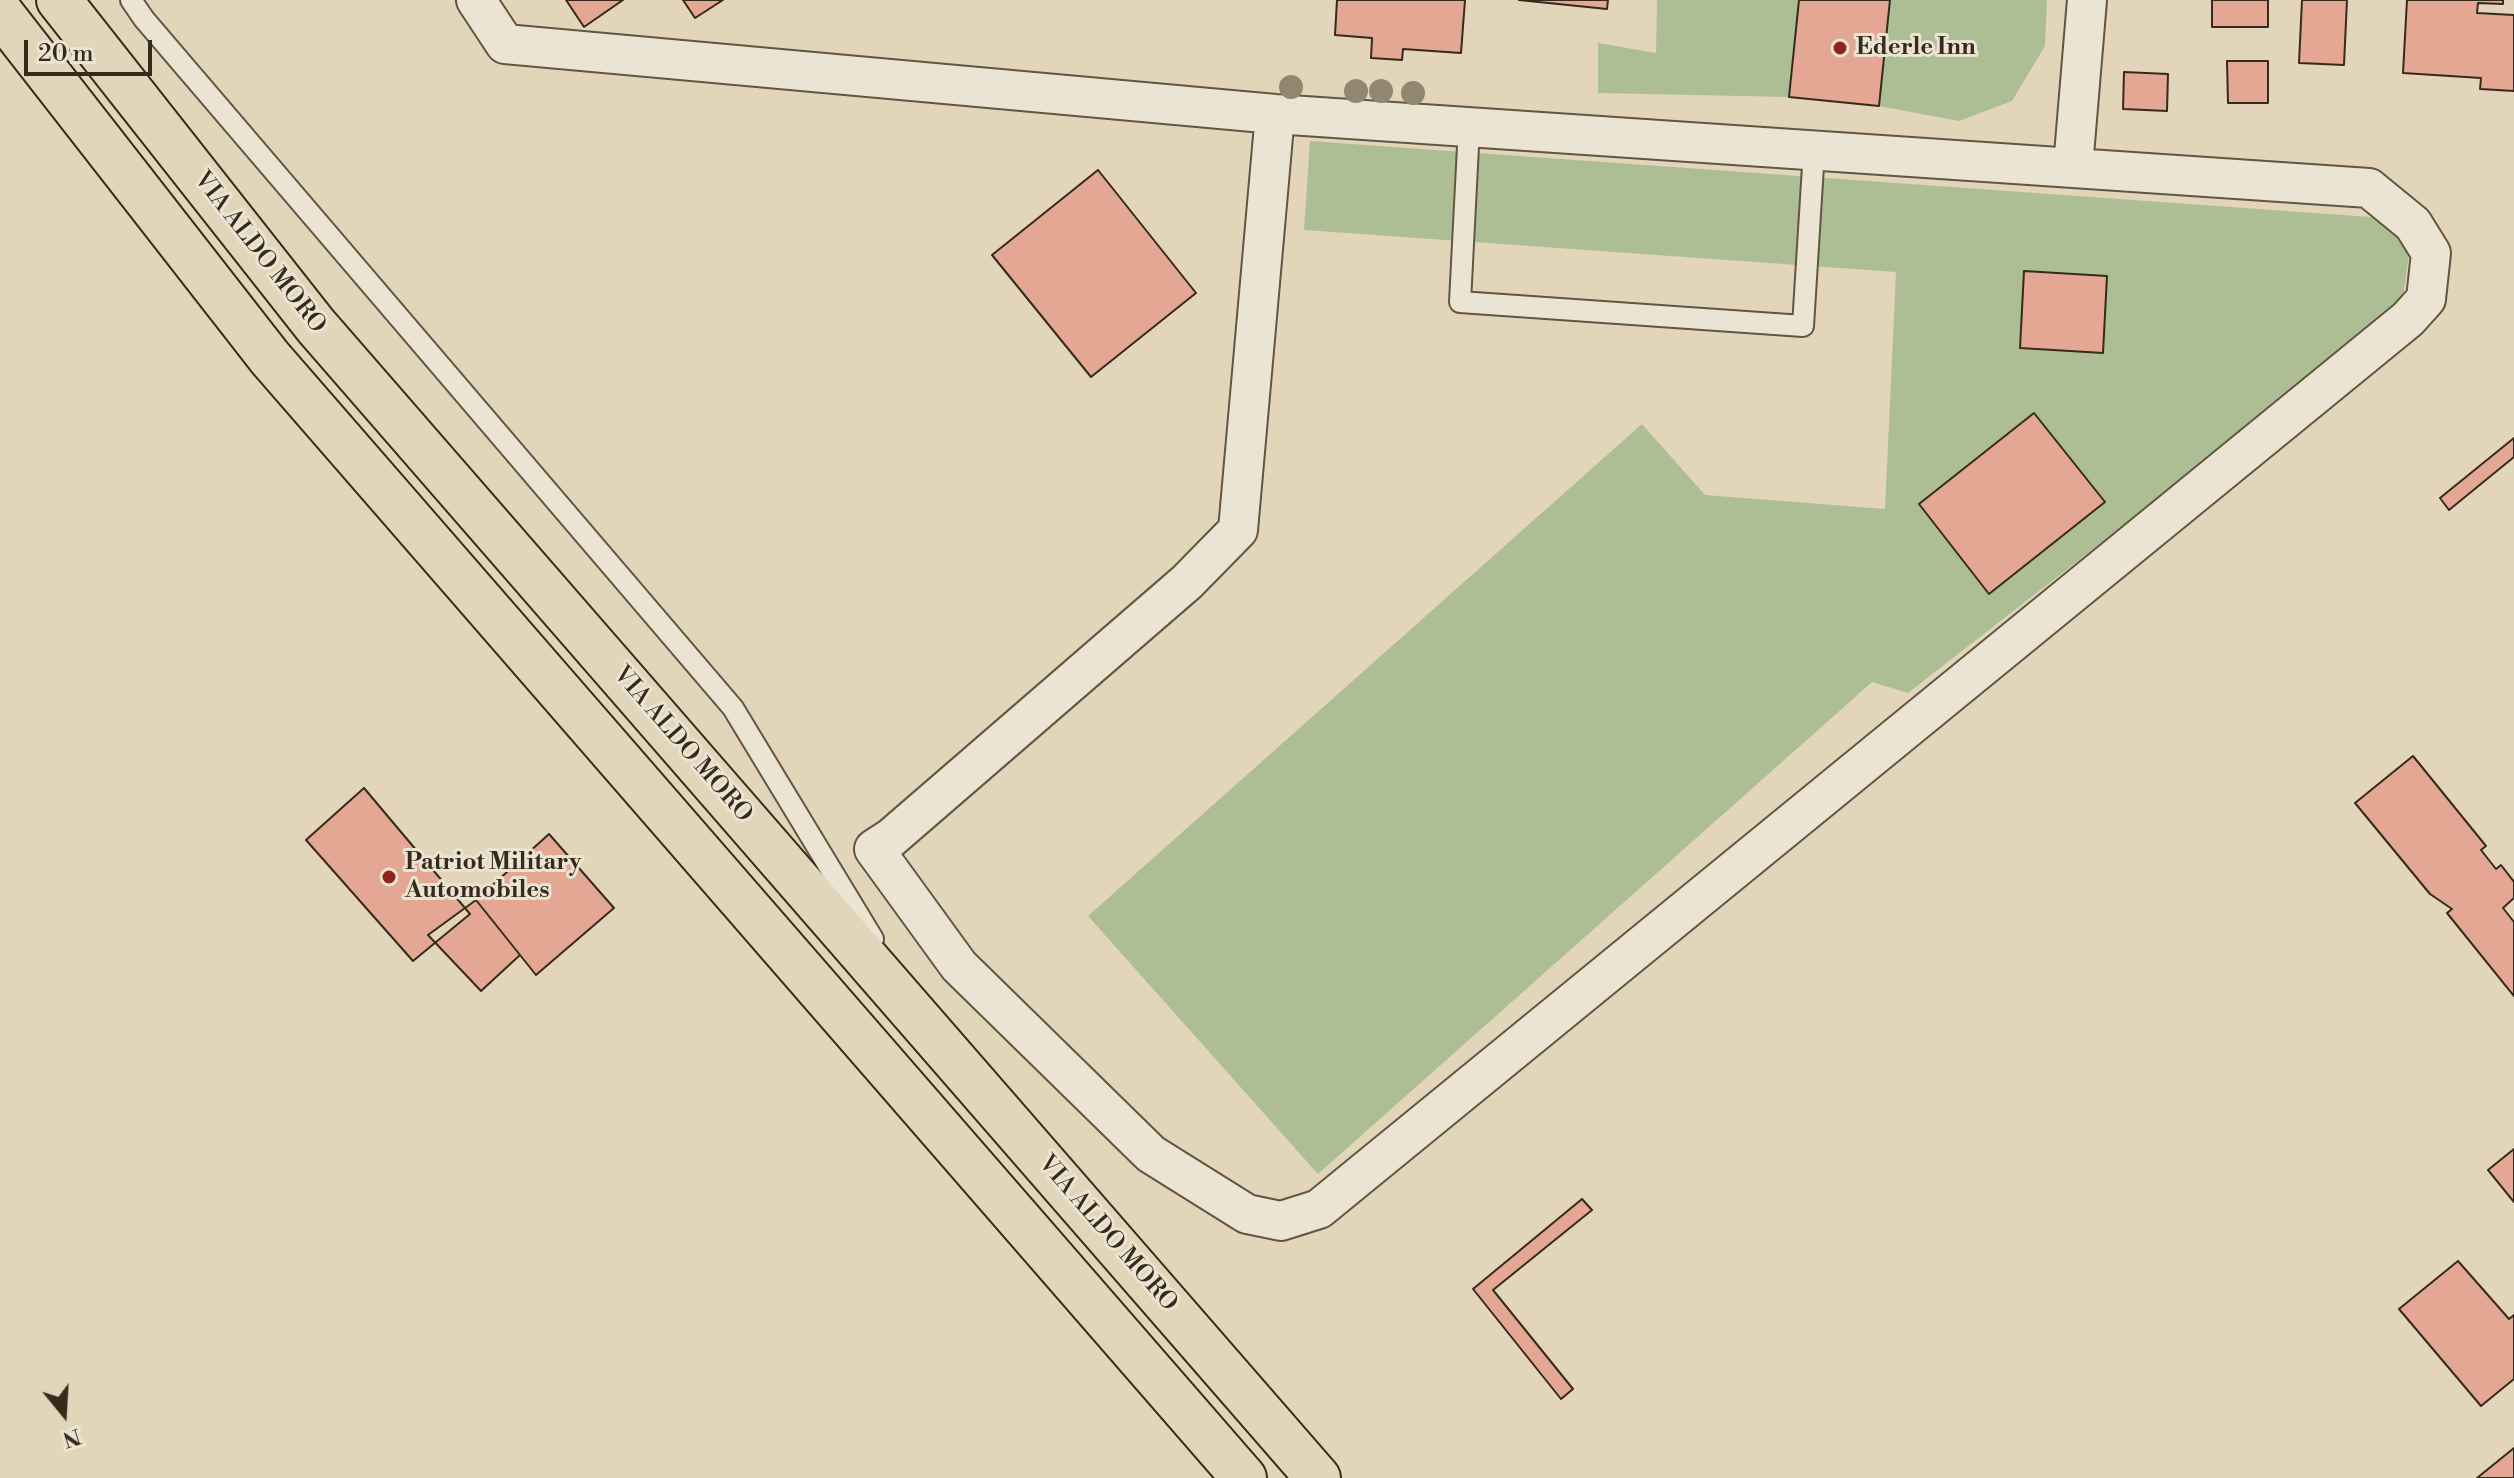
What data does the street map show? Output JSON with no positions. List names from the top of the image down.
{
  "streets": {
    "main road": ["VIA ALDO MORO"]
  },
  "places": ["Ederle Inn", "Patriot Military Automobiles"],
  "scale_bar": "20 m",
  "north": "bottom"
}
